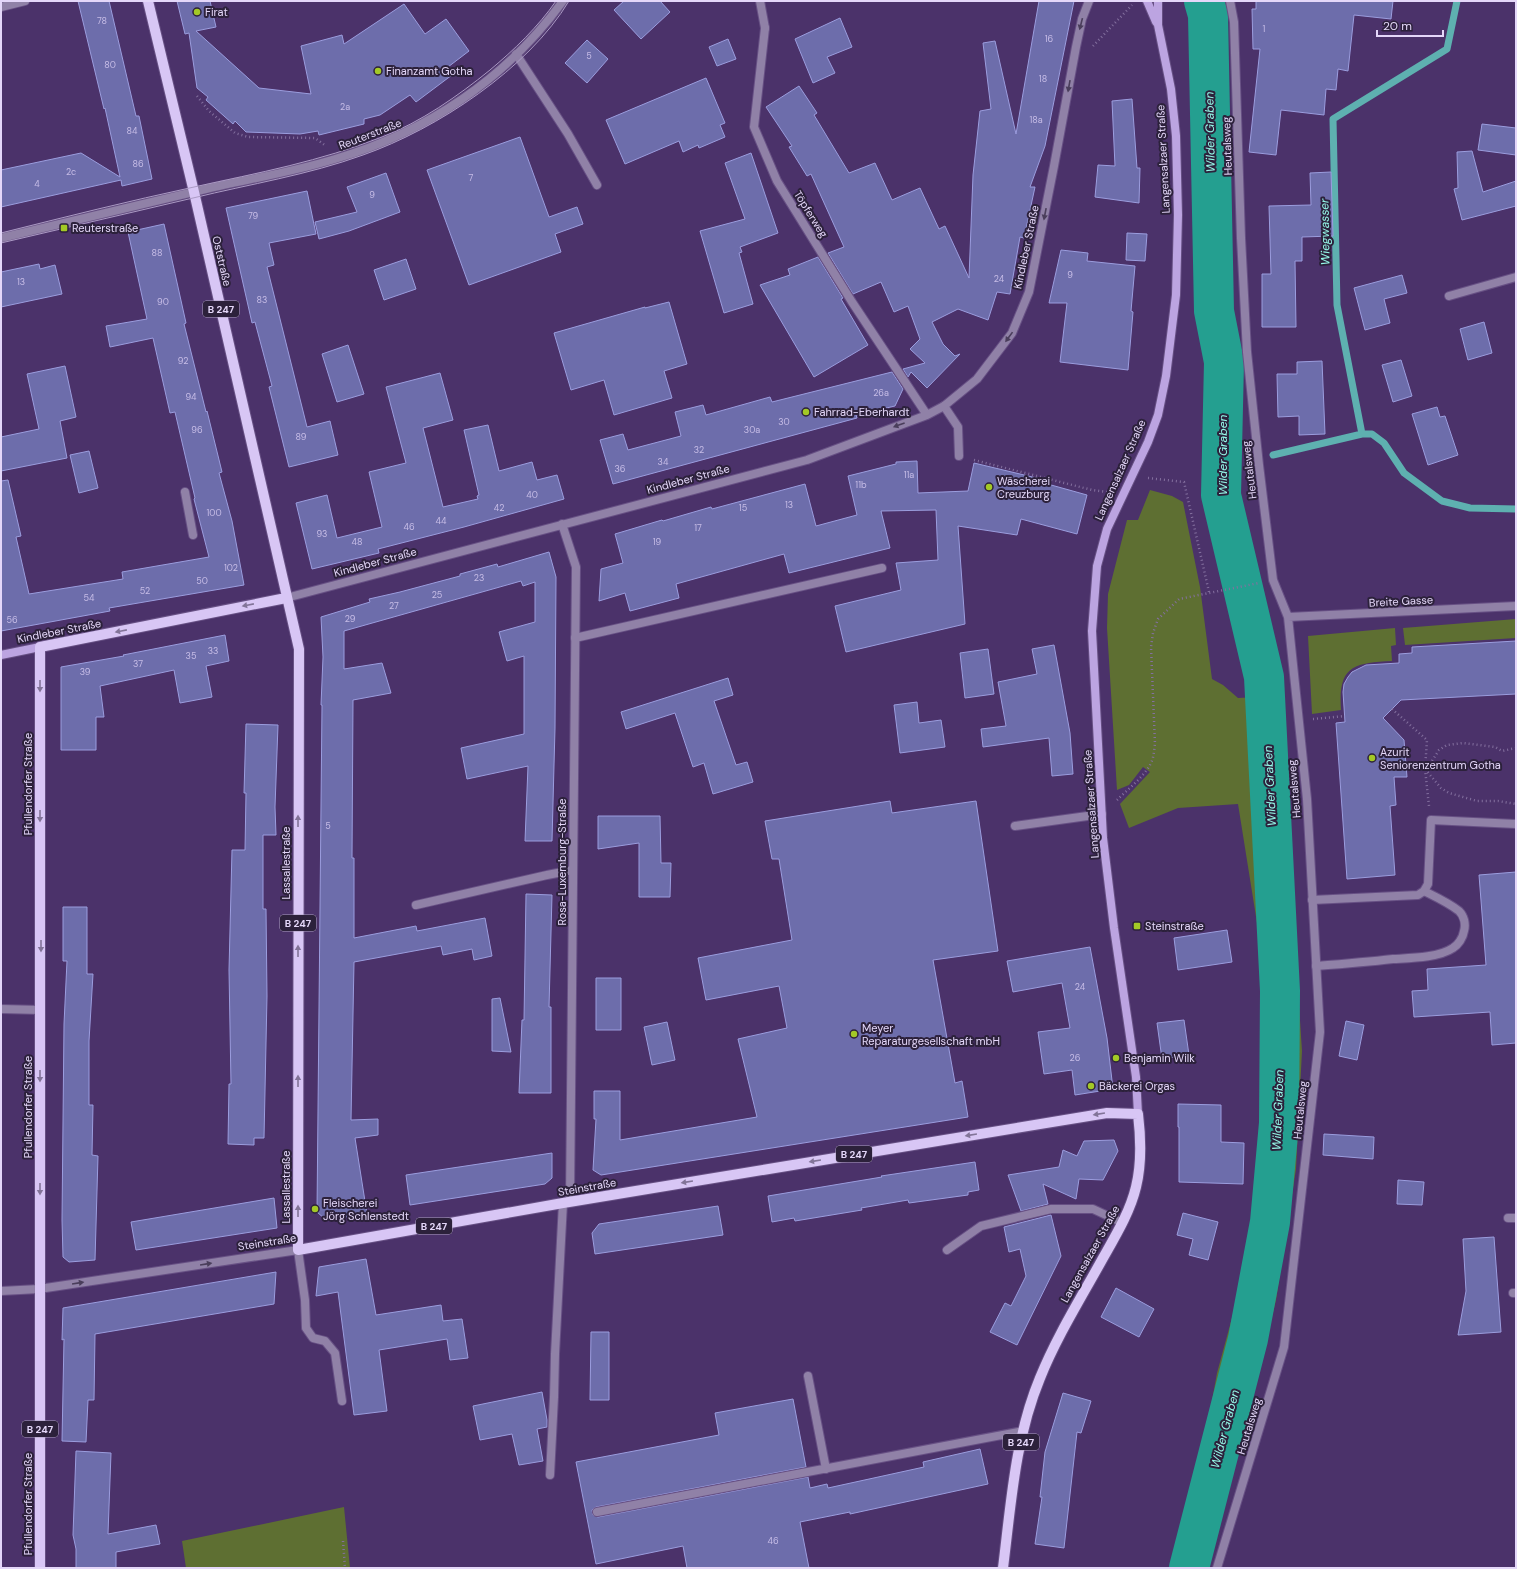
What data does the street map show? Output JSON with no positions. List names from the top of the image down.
{
  "streets": {
    "main road": [
      "Langensalzaer Straße",
      "Kindleber Straße",
      "Oststraße",
      "B 247",
      "Pfullendorfer Straße",
      "Lassallestraße",
      "Steinstraße"
    ],
    "street": [
      "Reuterstraße",
      "Heutalsweg",
      "Töpferweg",
      "Breite Gasse",
      "Rosa-Luxemburg-Straße"
    ]
  },
  "crossings": [
    ["Reuterstraße", "Oststraße"],
    ["Heutalsweg", "Breite Gasse"],
    ["Langensalzaer Straße", "Steinstraße"],
    ["Töpferweg", "Kindleber Straße"],
    ["Kindleber Straße", "Oststraße"],
    ["Kindleber Straße", "Pfullendorfer Straße"],
    ["Kindleber Straße", "Rosa-Luxemburg-Straße"],
    ["Kindleber Straße", "Lassallestraße"],
    ["Oststraße", "Lassallestraße"],
    ["Pfullendorfer Straße", "Steinstraße"],
    ["Rosa-Luxemburg-Straße", "Steinstraße"],
    ["Lassallestraße", "Steinstraße"]
  ],
  "one_way": ["Kindleber Straße", "Pfullendorfer Straße", "Lassallestraße"],
  "water": ["Wilder Graben", "Wiegwasser"],
  "places": {
    "other": [
      "Firat",
      "Finanzamt Gotha",
      "Fahrrad-Eberhardt",
      "Wäscherei Creuzburg",
      "Azurit Seniorenzentrum Gotha",
      "Meyer Reparaturgesellschaft mbH",
      "Benjamin Wilk",
      "Bäckerei Orgas",
      "Fleischerei Jörg Schlenstedt"
    ],
    "transit": ["Reuterstraße", "Steinstraße"]
  },
  "house_numbers": [
    "78",
    "1",
    "16",
    "5",
    "80",
    "18",
    "2a",
    "18a",
    "84",
    "86",
    "2c",
    "7",
    "4",
    "9",
    "79",
    "88",
    "9",
    "24",
    "13",
    "83",
    "90",
    "92",
    "26a",
    "94",
    "30",
    "96",
    "30a",
    "89",
    "32",
    "34",
    "36",
    "11a",
    "11b",
    "40",
    "13",
    "42",
    "15",
    "100",
    "44",
    "46",
    "17",
    "93",
    "48",
    "19",
    "102",
    "23",
    "50",
    "52",
    "25",
    "54",
    "27",
    "29",
    "56",
    "33",
    "35",
    "37",
    "39",
    "5",
    "24",
    "26",
    "46"
  ],
  "scale_bar": "20 m"
}
